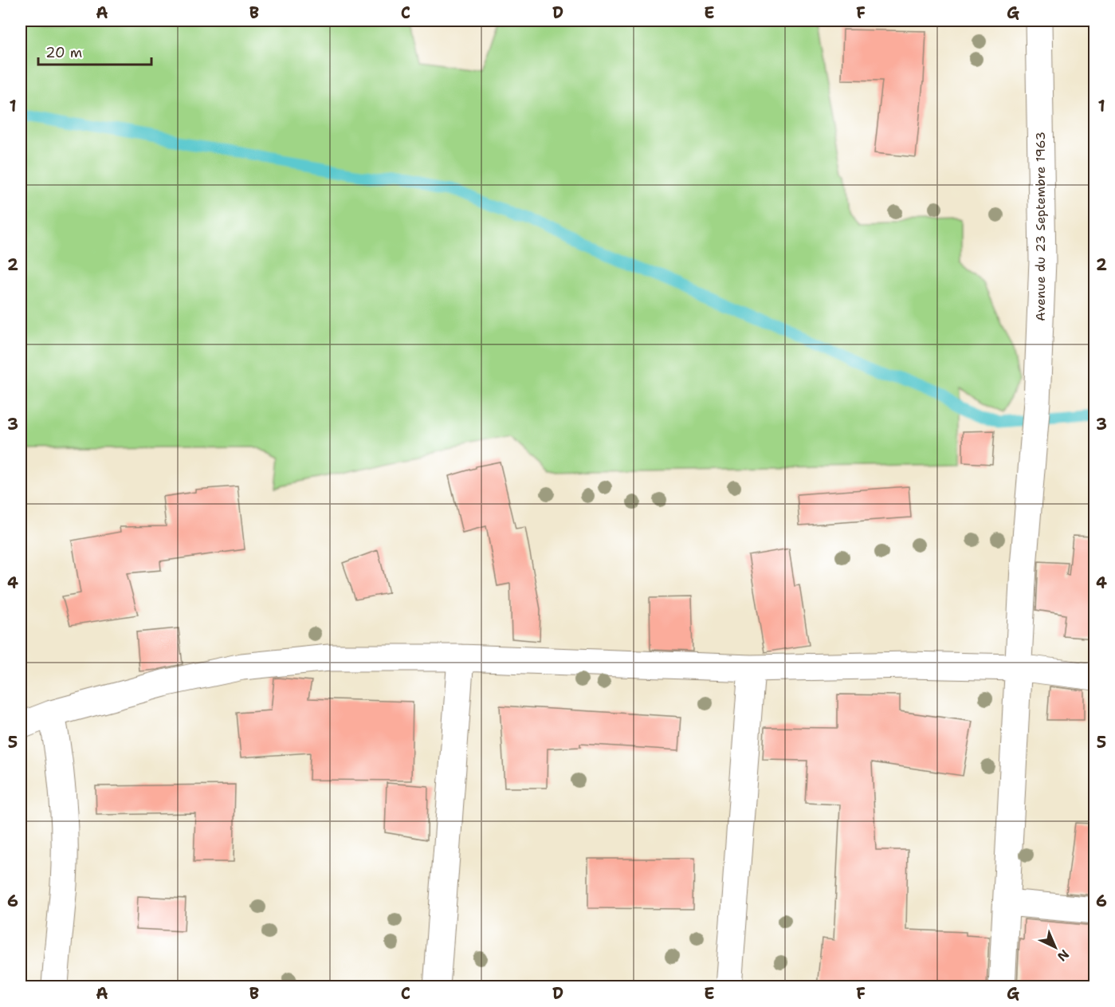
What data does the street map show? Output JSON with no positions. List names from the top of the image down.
{
  "streets": {
    "street": ["Avenue du 23 Septembre 1963"]
  },
  "scale_bar": "20 m",
  "north": "bottom right",
  "grid": {
    "columns": [
      "A",
      "B",
      "C",
      "D",
      "E",
      "F",
      "G"
    ],
    "rows": [
      "1",
      "2",
      "3",
      "4",
      "5",
      "6"
    ]
  }
}
